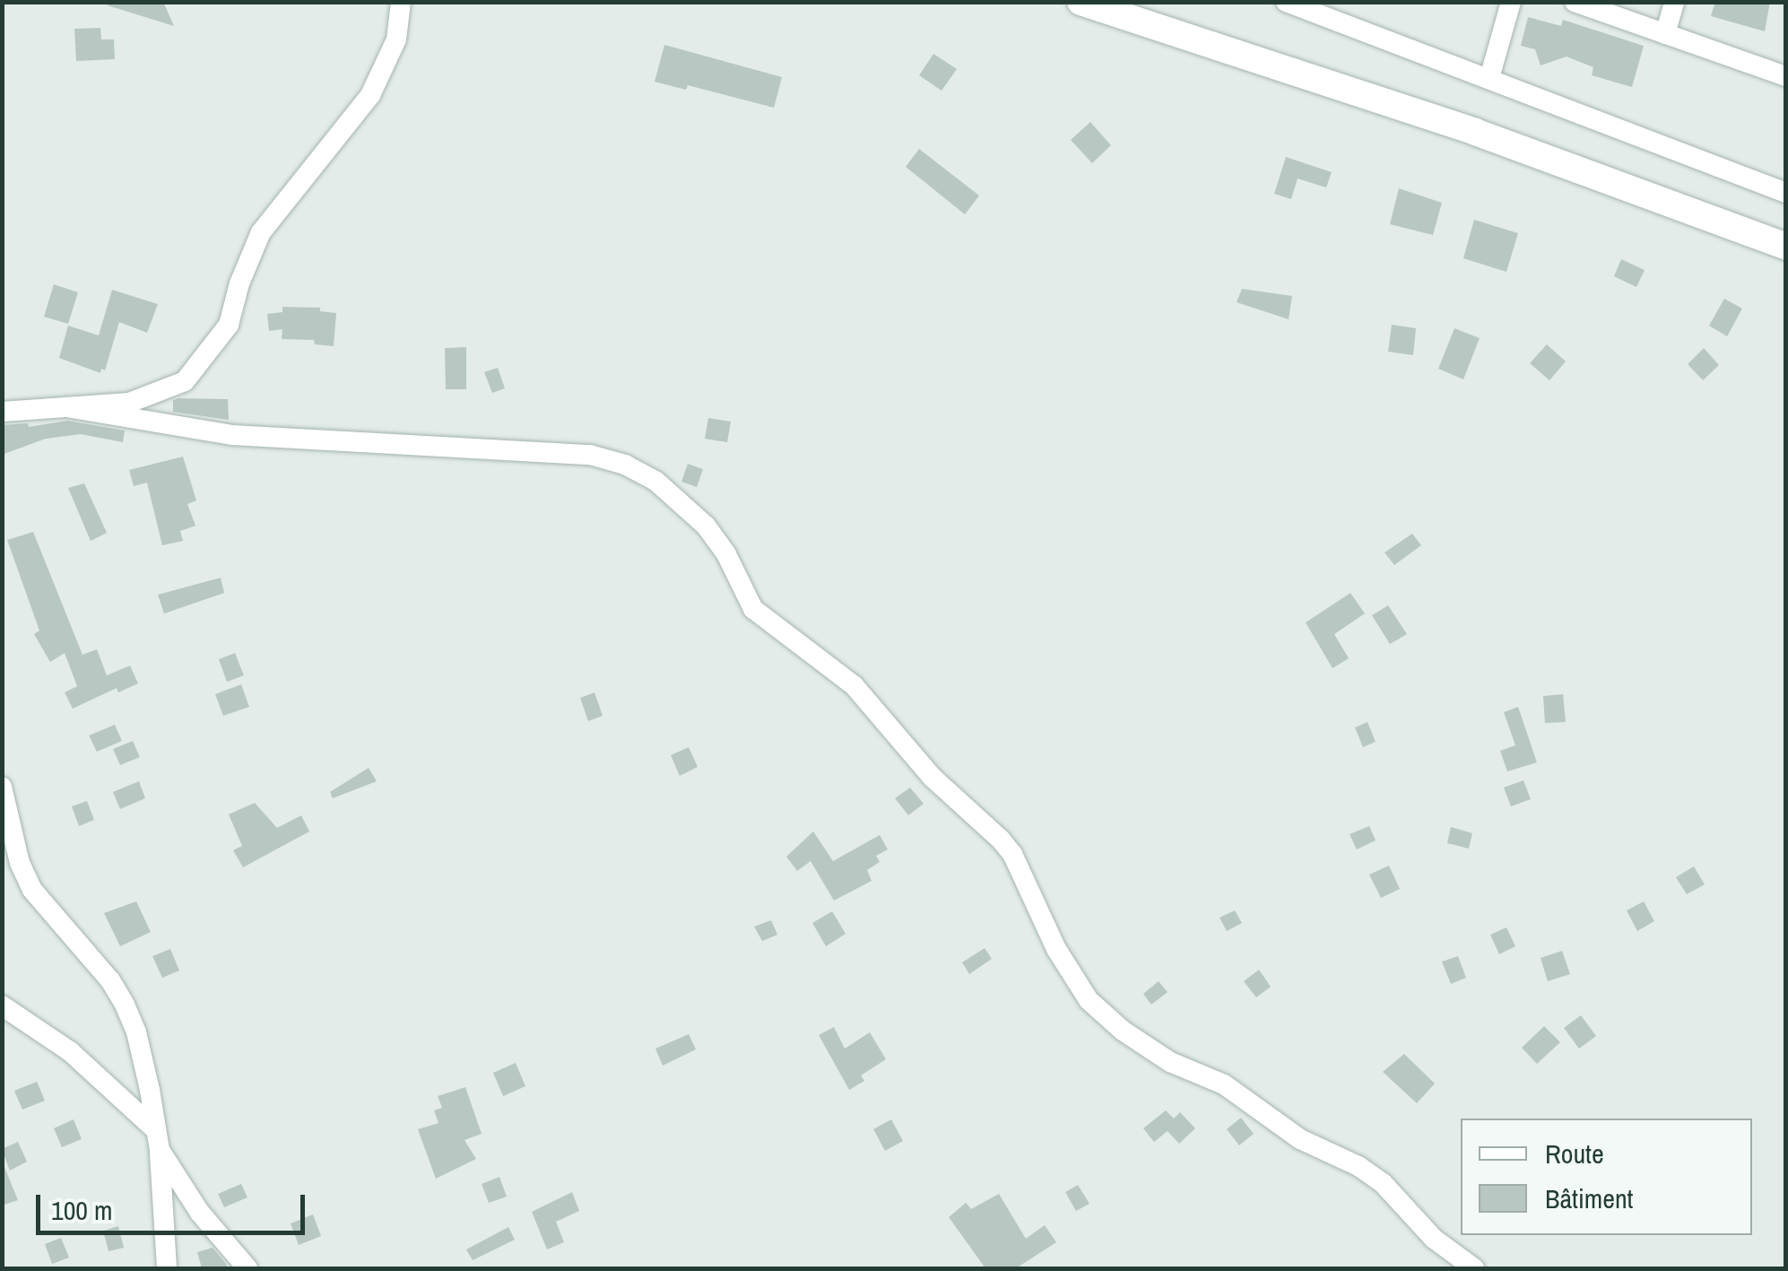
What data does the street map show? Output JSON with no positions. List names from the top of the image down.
{
  "legend": ["Route", "Bâtiment"],
  "scale_bar": "100 m"
}
